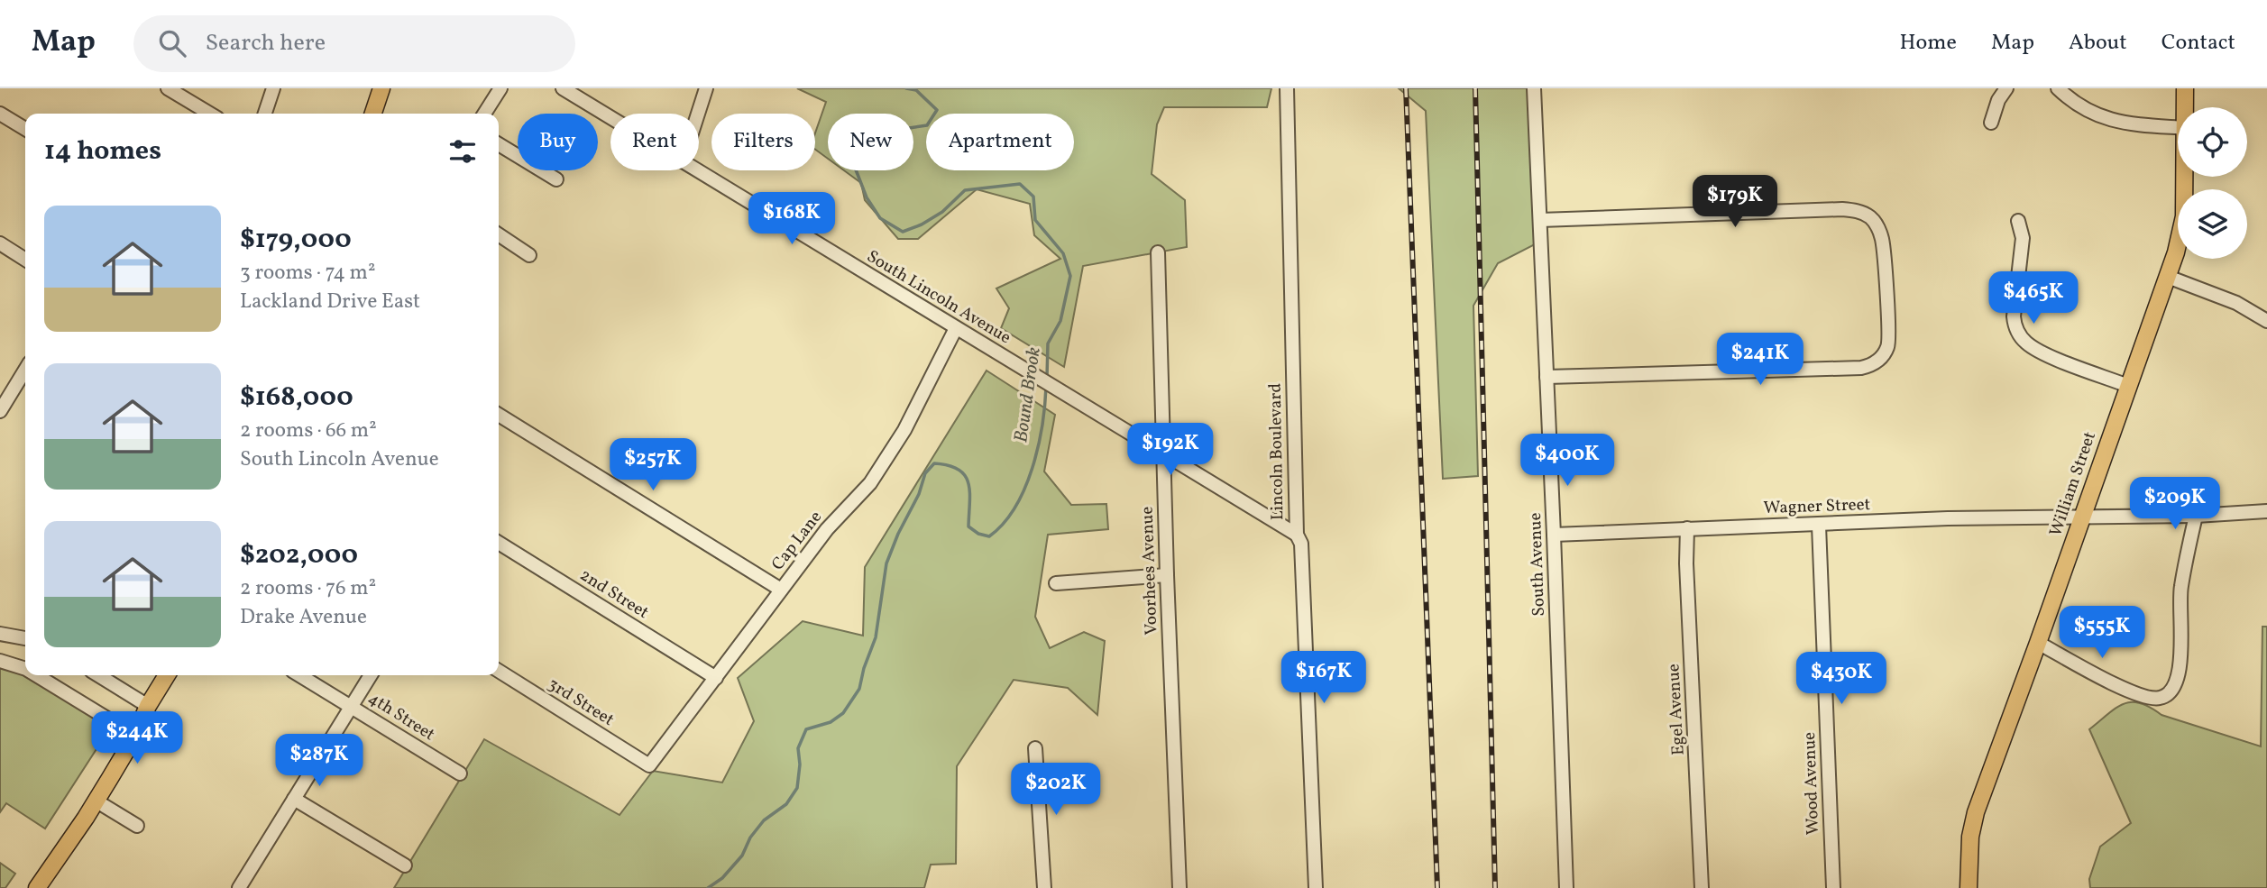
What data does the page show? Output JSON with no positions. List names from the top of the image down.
{
  "streets": {
    "main road": ["William Street"],
    "street": [
      "South Lincoln Avenue",
      "Lincoln Boulevard",
      "Wagner Street",
      "Cap Lane",
      "South Avenue",
      "Voorhees Avenue",
      "2nd Street",
      "3rd Street",
      "Egel Avenue",
      "4th Street",
      "Wood Avenue"
    ]
  },
  "crossings": [
    ["South Lincoln Avenue", "Lincoln Boulevard"],
    ["South Lincoln Avenue", "Cap Lane"],
    ["South Lincoln Avenue", "Voorhees Avenue"],
    ["William Street", "Wagner Street"],
    ["Wagner Street", "South Avenue"],
    ["Wagner Street", "Egel Avenue"],
    ["Wagner Street", "Wood Avenue"],
    ["Cap Lane", "2nd Street"],
    ["Cap Lane", "3rd Street"]
  ],
  "water": ["Bound Brook"],
  "page": {
    "header": "Map",
    "search": "Search here",
    "nav": [
      "Home",
      "Map",
      "About",
      "Contact"
    ],
    "chip": [
      "Buy",
      "Rent",
      "Filters",
      "New",
      "Apartment"
    ],
    "heading": "14 homes",
    "price": [
      "$179K",
      "$168K",
      "$465K",
      "$241K",
      "$192K",
      "$400K",
      "$257K",
      "$209K",
      "$555K",
      "$167K",
      "$430K",
      "$244K",
      "$287K",
      "$202K"
    ],
    "list": [
      {
        "name": "$179,000",
        "note": "3 rooms · 74 m² · Lackland Drive East"
      },
      {
        "name": "$168,000",
        "note": "2 rooms · 66 m² · South Lincoln Avenue"
      },
      {
        "name": "$202,000",
        "note": "2 rooms · 76 m² · Drake Avenue"
      }
    ]
  }
}
